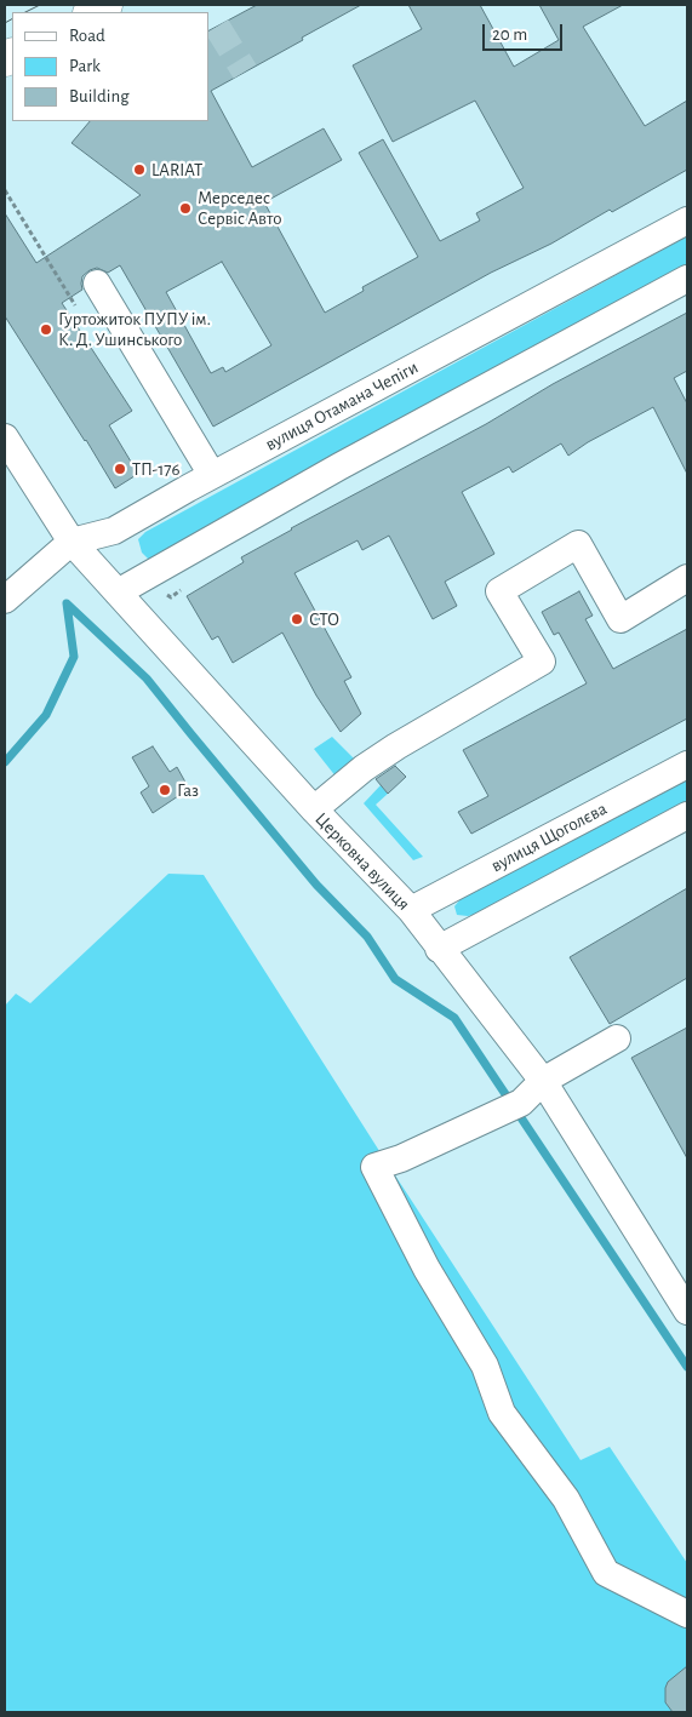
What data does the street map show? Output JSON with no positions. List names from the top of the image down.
{
  "streets": {
    "street": ["вулиця Отамана Чепіги", "вулиця Щоголєва", "Церковна вулиця"]
  },
  "crossings": [
    ["вулиця Отамана Чепіги", "Церковна вулиця"],
    ["вулиця Щоголєва", "Церковна вулиця"]
  ],
  "places": [
    "LARIAT",
    "Мерседес Сервіс Авто",
    "Гуртожиток ПУПУ ім. К. Д. Ушинського",
    "ТП-176",
    "СТО",
    "Газ"
  ],
  "legend": ["Road", "Park", "Building"],
  "scale_bar": "20 m"
}
